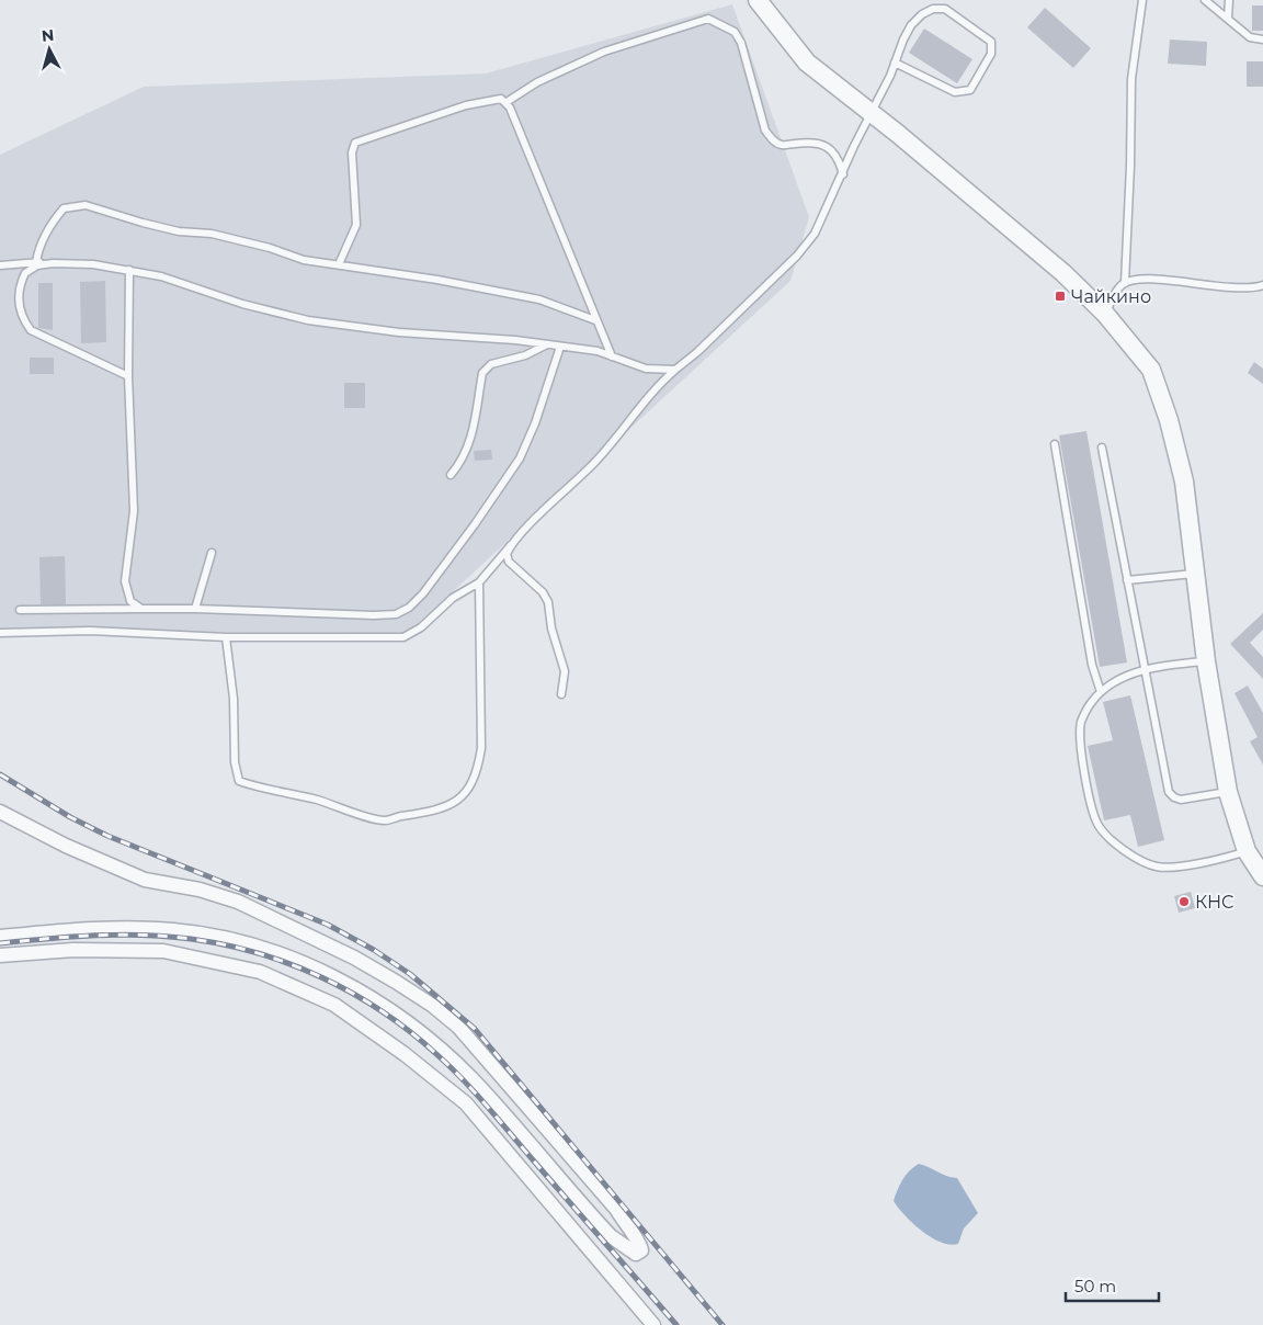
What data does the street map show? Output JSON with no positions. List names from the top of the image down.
{
  "places": {
    "transit": ["Чайкино"],
    "other": ["КНС"]
  },
  "scale_bar": "50 m",
  "north": "top"
}
